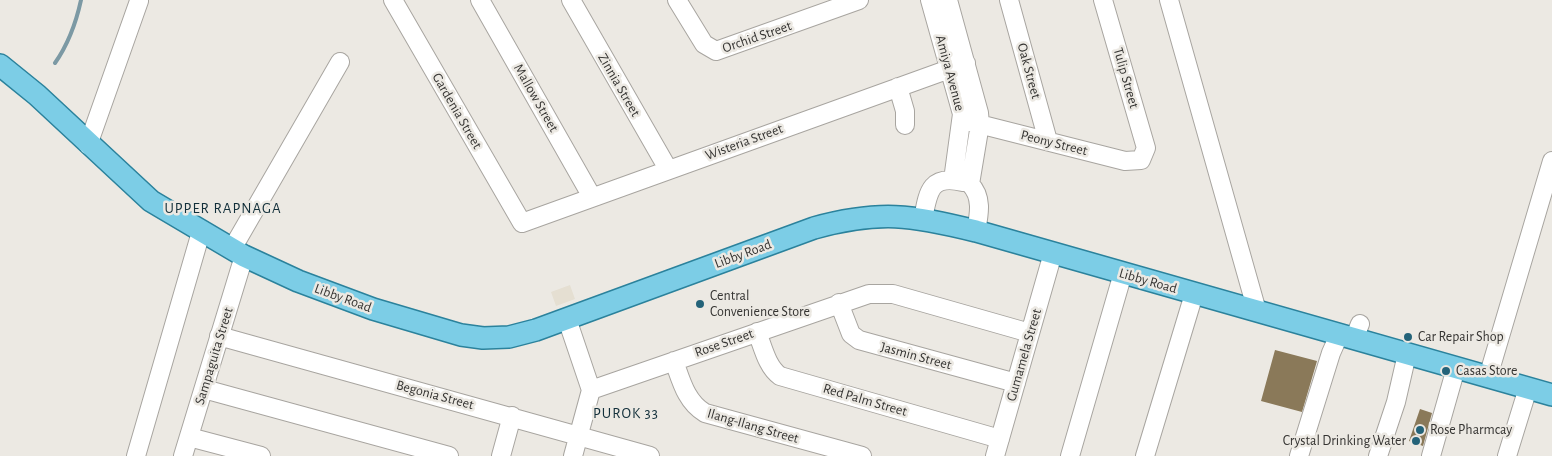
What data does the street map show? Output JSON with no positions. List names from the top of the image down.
{
  "streets": {
    "main road": ["Libby Road"],
    "street": [
      "Orchid Street",
      "Oak Street",
      "Amiya Avenue",
      "Tulip Street",
      "Zinnia Street",
      "Mallow Street",
      "Gardenia Street",
      "Wisteria Street",
      "Peony Street",
      "Rose Street",
      "Gumamela Street",
      "Sampaguita Street",
      "Jasmin Street",
      "Begonia Street",
      "Red Palm Street",
      "Ilang-Ilang Street"
    ]
  },
  "crossings": [
    ["Oak Street", "Peony Street"],
    ["Amiya Avenue", "Wisteria Street"],
    ["Amiya Avenue", "Peony Street"],
    ["Tulip Street", "Peony Street"],
    ["Zinnia Street", "Wisteria Street"],
    ["Mallow Street", "Wisteria Street"],
    ["Gardenia Street", "Wisteria Street"],
    ["Libby Road", "Gumamela Street"],
    ["Libby Road", "Sampaguita Street"],
    ["Rose Street", "Gumamela Street"],
    ["Rose Street", "Jasmin Street"],
    ["Rose Street", "Red Palm Street"],
    ["Rose Street", "Ilang-Ilang Street"],
    ["Gumamela Street", "Jasmin Street"],
    ["Gumamela Street", "Red Palm Street"],
    ["Sampaguita Street", "Begonia Street"]
  ],
  "districts": ["UPPER RAPNAGA", "PUROK 33"],
  "places": [
    "Central Convenience Store",
    "Car Repair Shop",
    "Casas Store",
    "Rose Pharmcay",
    "Crystal Drinking Water"
  ]
}
